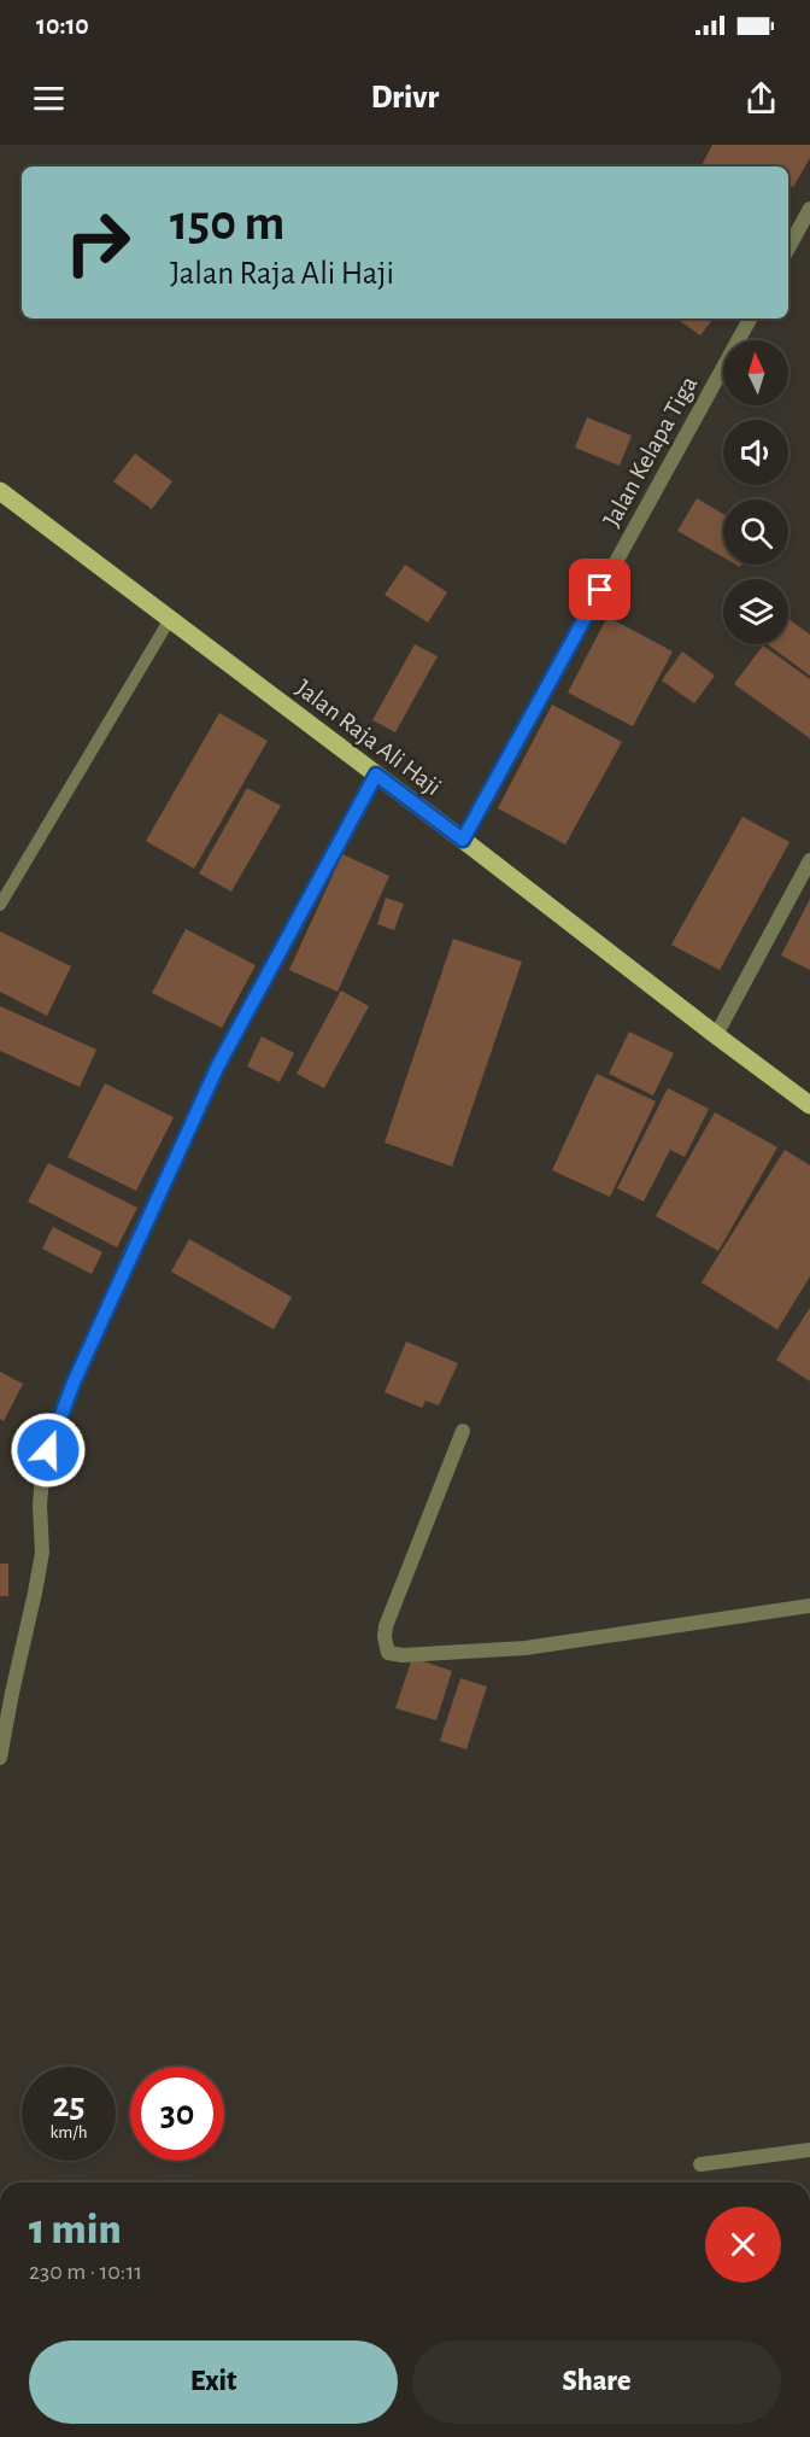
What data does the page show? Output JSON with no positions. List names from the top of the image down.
{
  "streets": {
    "main road": ["Jalan Raja Ali Haji"],
    "street": ["Jalan Kelapa Tiga"]
  },
  "crossings": [
    ["Jalan Kelapa Tiga", "Jalan Raja Ali Haji"]
  ],
  "north": "top",
  "page": {
    "status": "10:10",
    "header": "Drivr",
    "turn": ["150 m", "Jalan Raja Ali Haji"],
    "speed": "25 km/h",
    "limit": "30",
    "heading": ["1 min", "230 m · 10:11"],
    "buttons": ["Exit", "Share"]
  }
}
